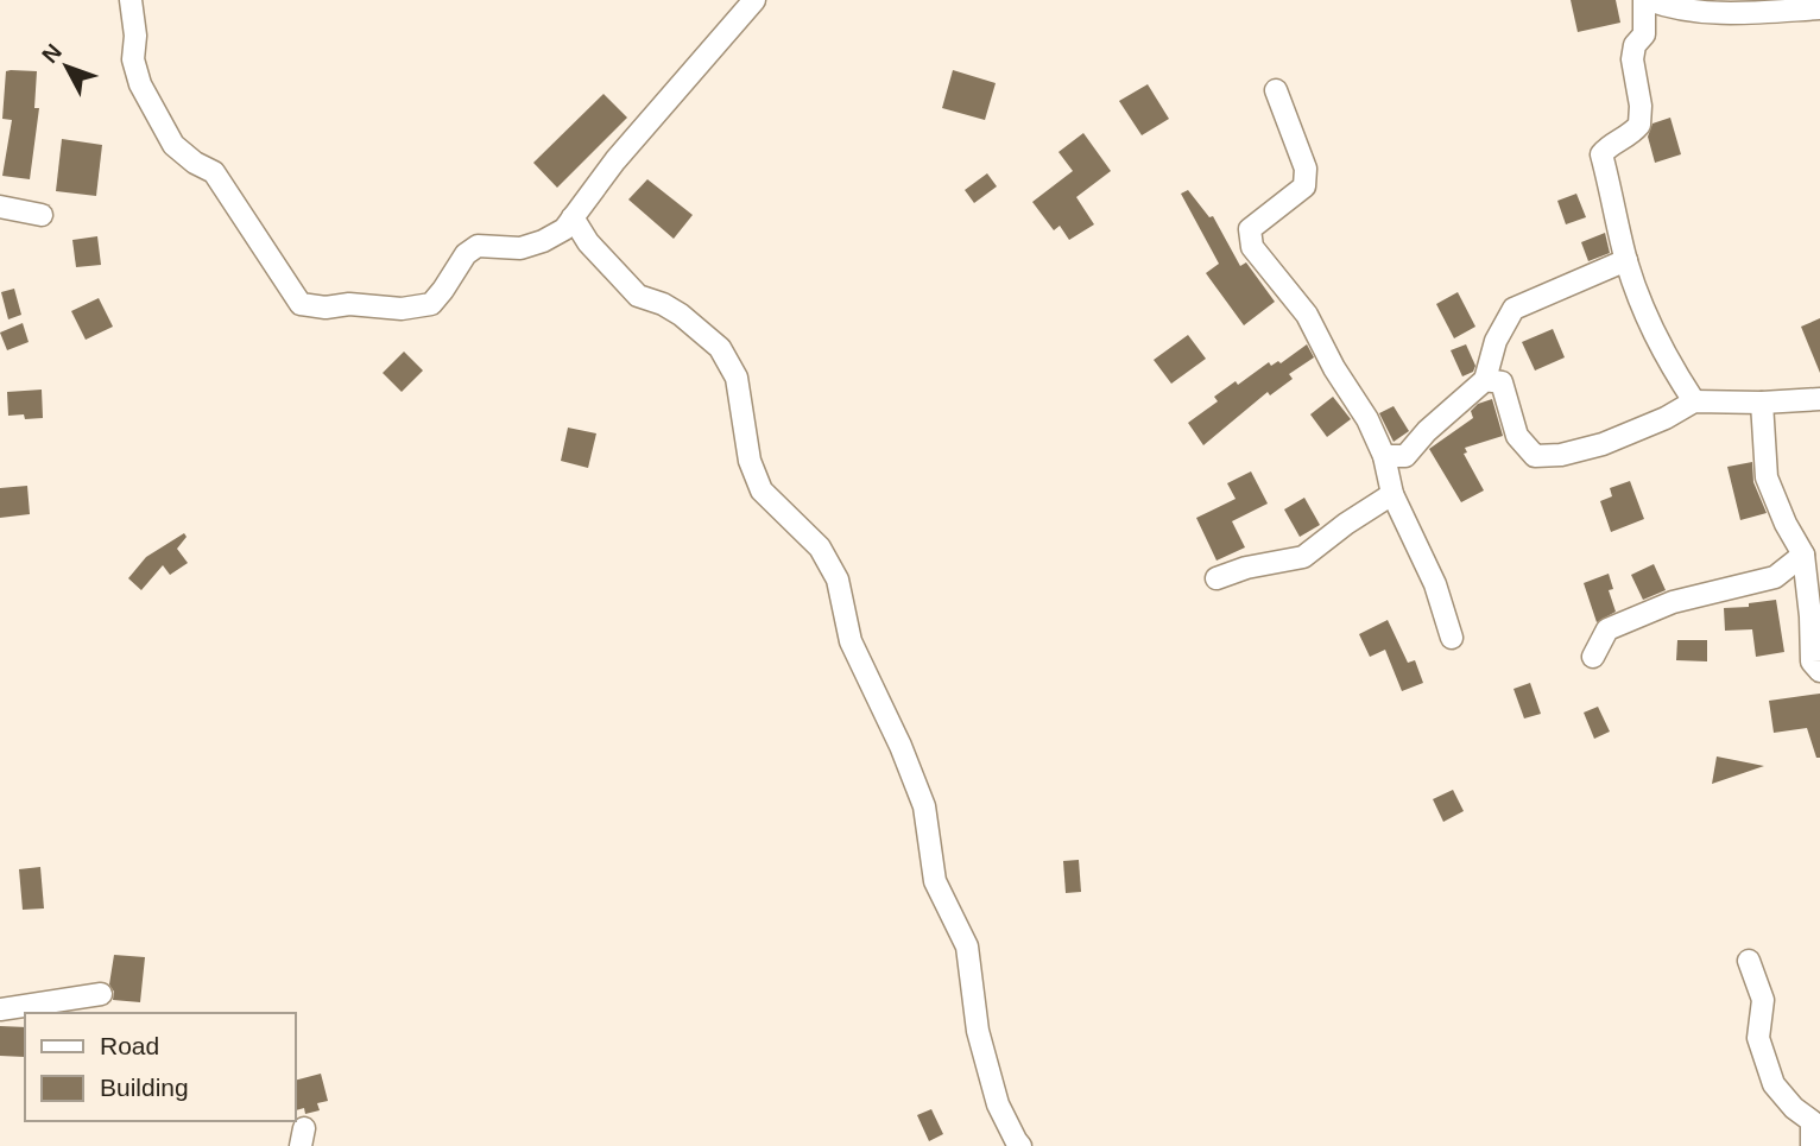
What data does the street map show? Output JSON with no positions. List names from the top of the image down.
{
  "legend": ["Road", "Building"],
  "north": "top left"
}
